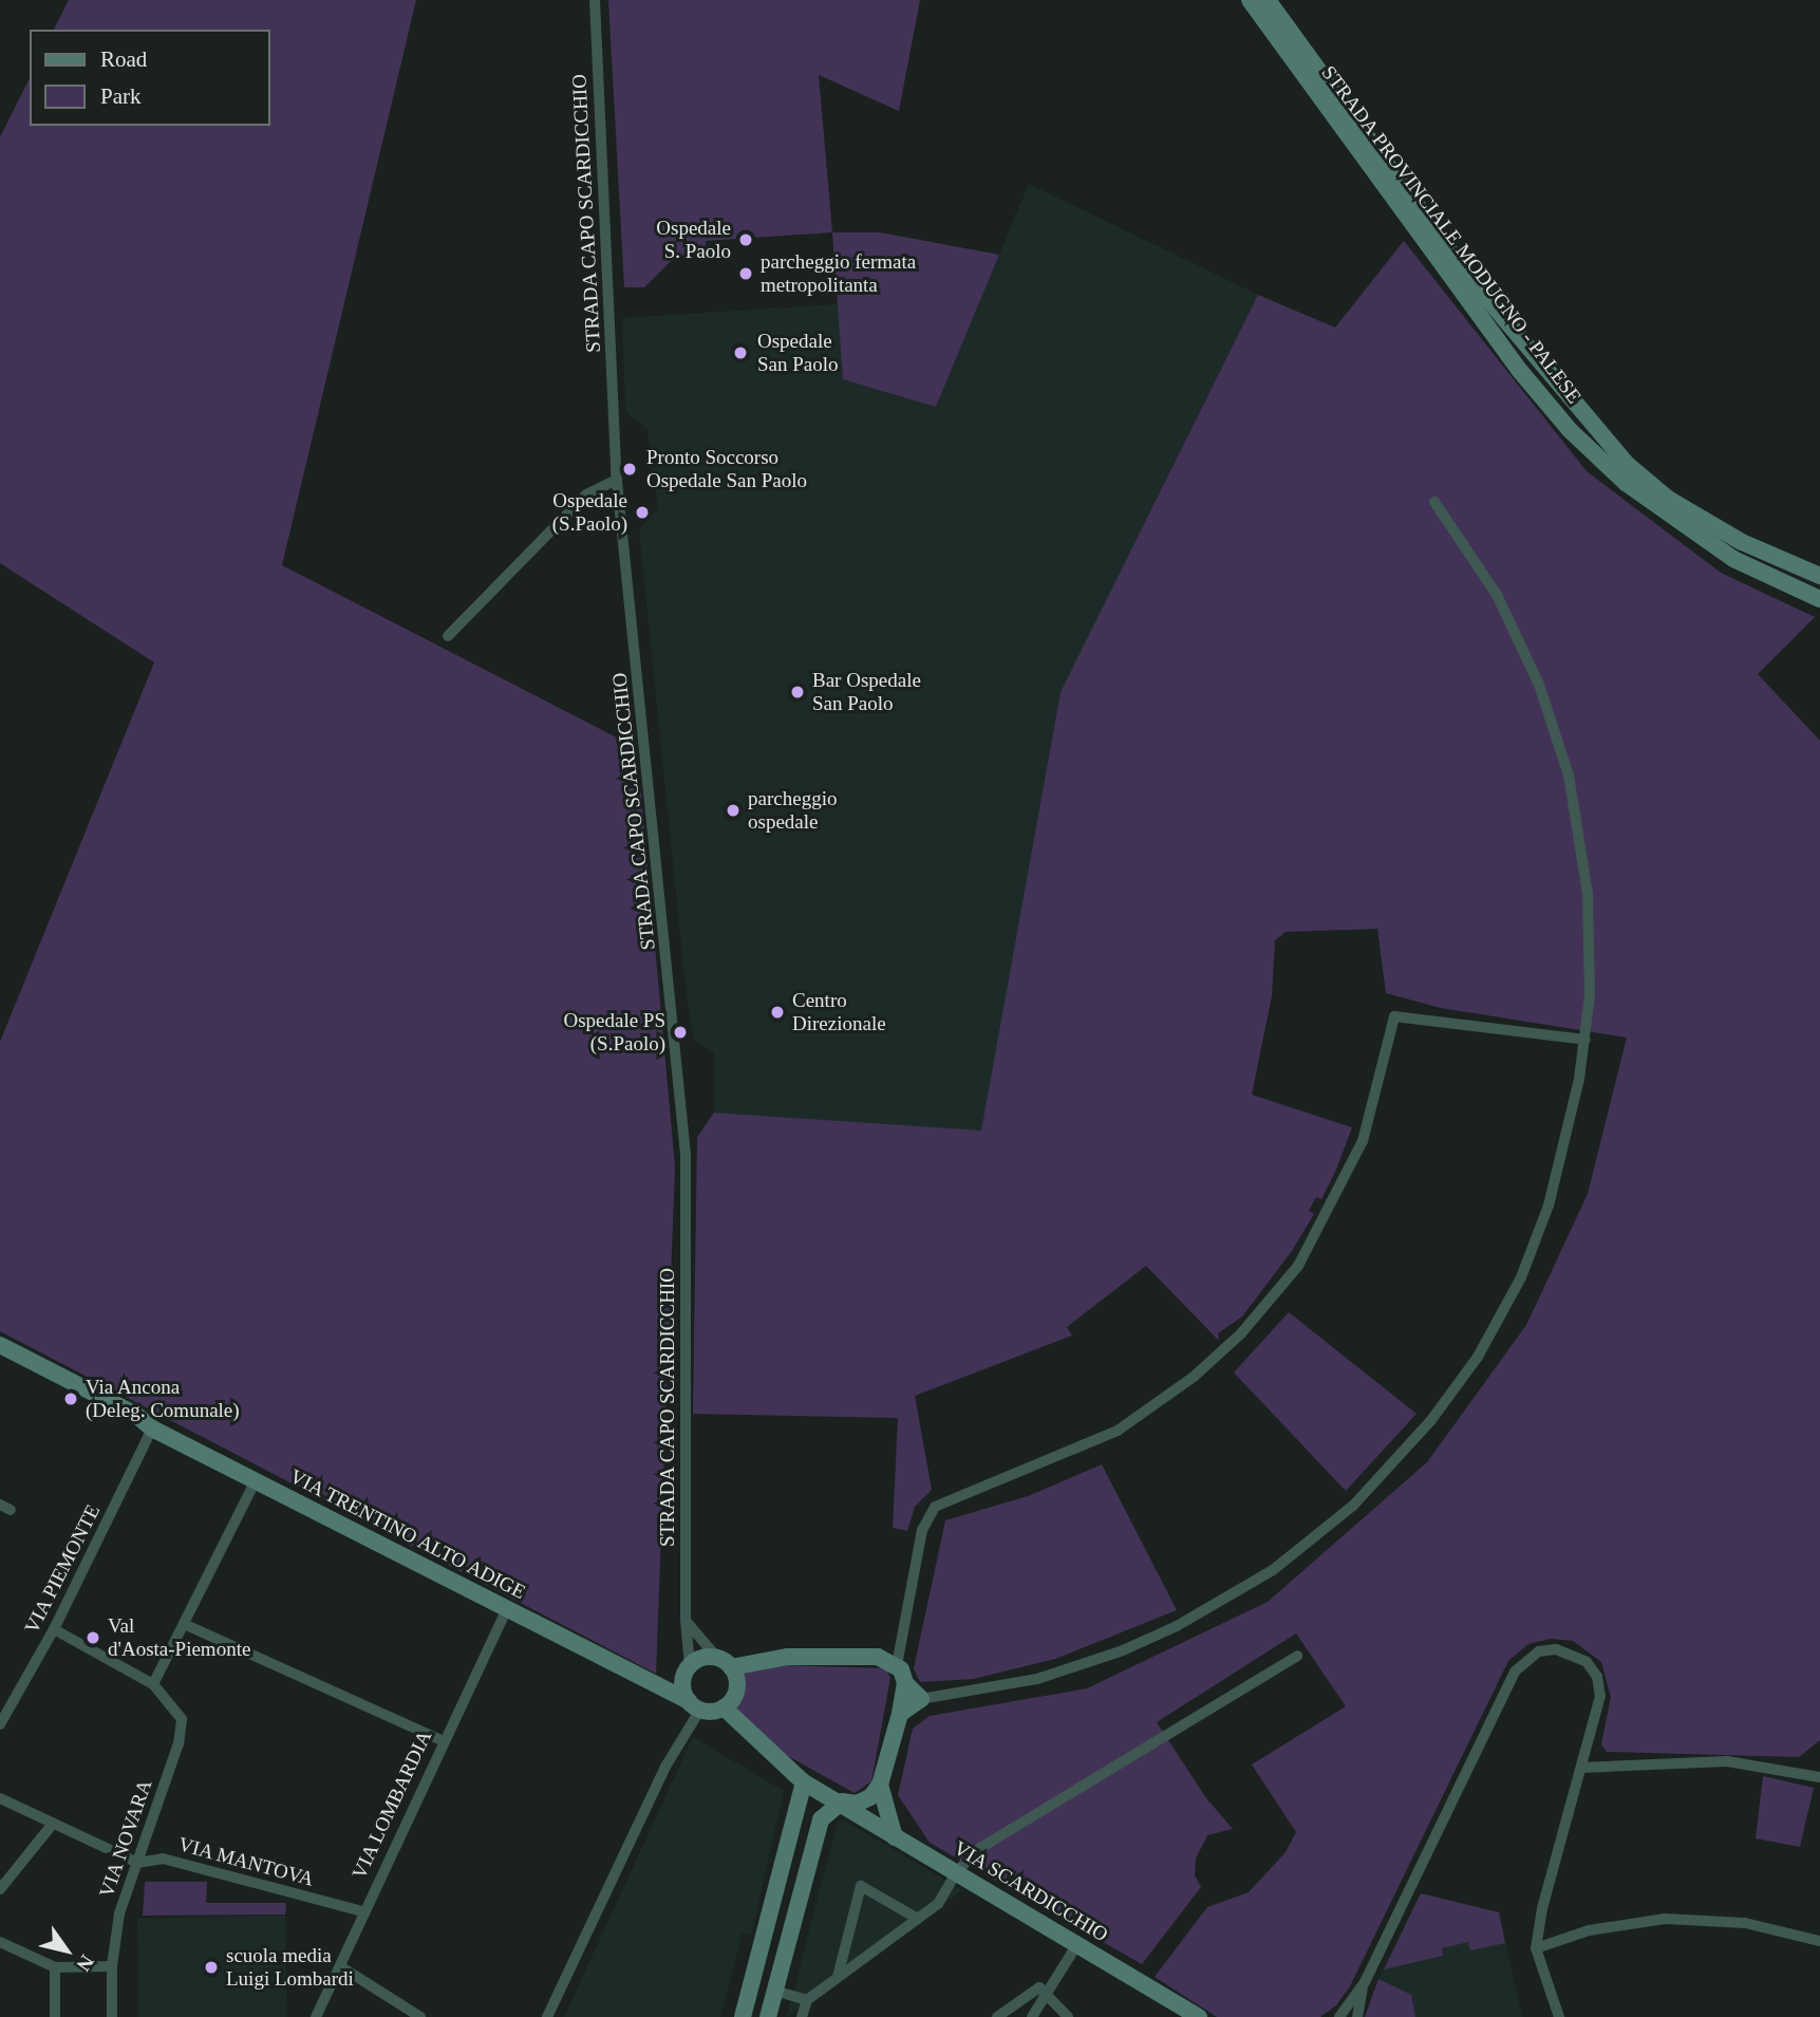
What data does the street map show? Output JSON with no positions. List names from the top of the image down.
{
  "streets": {
    "street": [
      "STRADA CAPO SCARDICCHIO",
      "STRADA PROVINCIALE MODUGNO - PALESE",
      "VIA TRENTINO ALTO ADIGE",
      "VIA PIEMONTE",
      "VIA LOMBARDIA",
      "VIA NOVARA",
      "VIA MANTOVA",
      "VIA SCARDICCHIO"
    ]
  },
  "crossings": [
    ["STRADA CAPO SCARDICCHIO", "VIA TRENTINO ALTO ADIGE"],
    ["VIA TRENTINO ALTO ADIGE", "VIA PIEMONTE"],
    ["VIA TRENTINO ALTO ADIGE", "VIA LOMBARDIA"],
    ["VIA PIEMONTE", "VIA NOVARA"],
    ["VIA LOMBARDIA", "VIA MANTOVA"],
    ["VIA NOVARA", "VIA MANTOVA"]
  ],
  "places": [
    "Ospedale S. Paolo",
    "parcheggio fermata metropolitanta",
    "Ospedale San Paolo",
    "Pronto Soccorso Ospedale San Paolo",
    "Ospedale (S.Paolo)",
    "Bar Ospedale San Paolo",
    "parcheggio ospedale",
    "Centro Direzionale",
    "Ospedale PS (S.Paolo)",
    "Via Ancona (Deleg. Comunale)",
    "Val d'Aosta-Piemonte",
    "scuola media Luigi Lombardi"
  ],
  "legend": ["Road", "Park"],
  "north": "bottom right"
}
